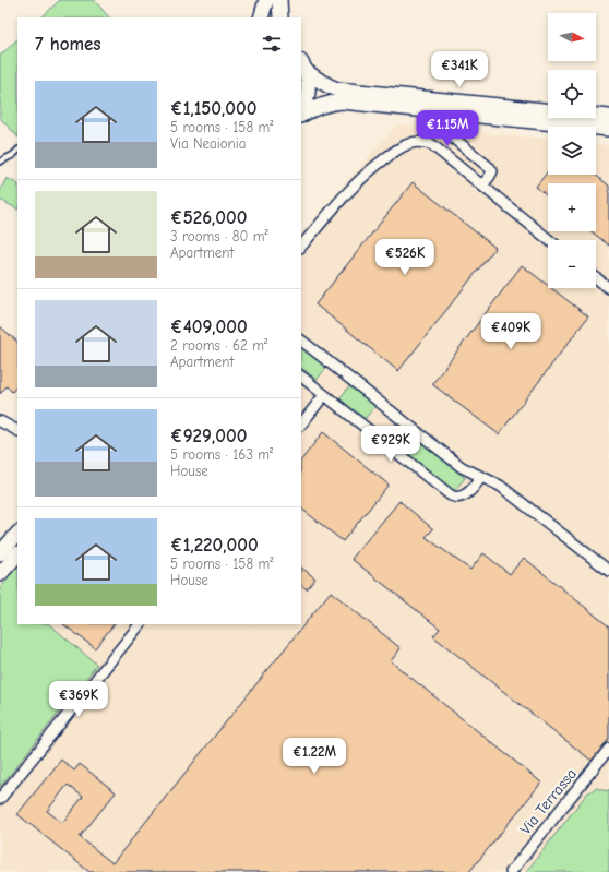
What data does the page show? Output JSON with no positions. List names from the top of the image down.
{
  "streets": {
    "street": ["Via Terrassa"]
  },
  "north": "right",
  "page": {
    "map_buttons": ["+", "−"],
    "heading": "7 homes",
    "price": [
      "€341K",
      "€1.15M",
      "€526K",
      "€409K",
      "€929K",
      "€369K",
      "€1.22M"
    ],
    "list": [
      {
        "name": "€1,150,000",
        "note": "5 rooms · 158 m² · Via Neaionia"
      },
      {
        "name": "€526,000",
        "note": "3 rooms · 80 m² · Apartment"
      },
      {
        "name": "€409,000",
        "note": "2 rooms · 62 m² · Apartment"
      },
      {
        "name": "€929,000",
        "note": "5 rooms · 163 m² · House"
      },
      {
        "name": "€1,220,000",
        "note": "5 rooms · 158 m² · House"
      }
    ]
  }
}
